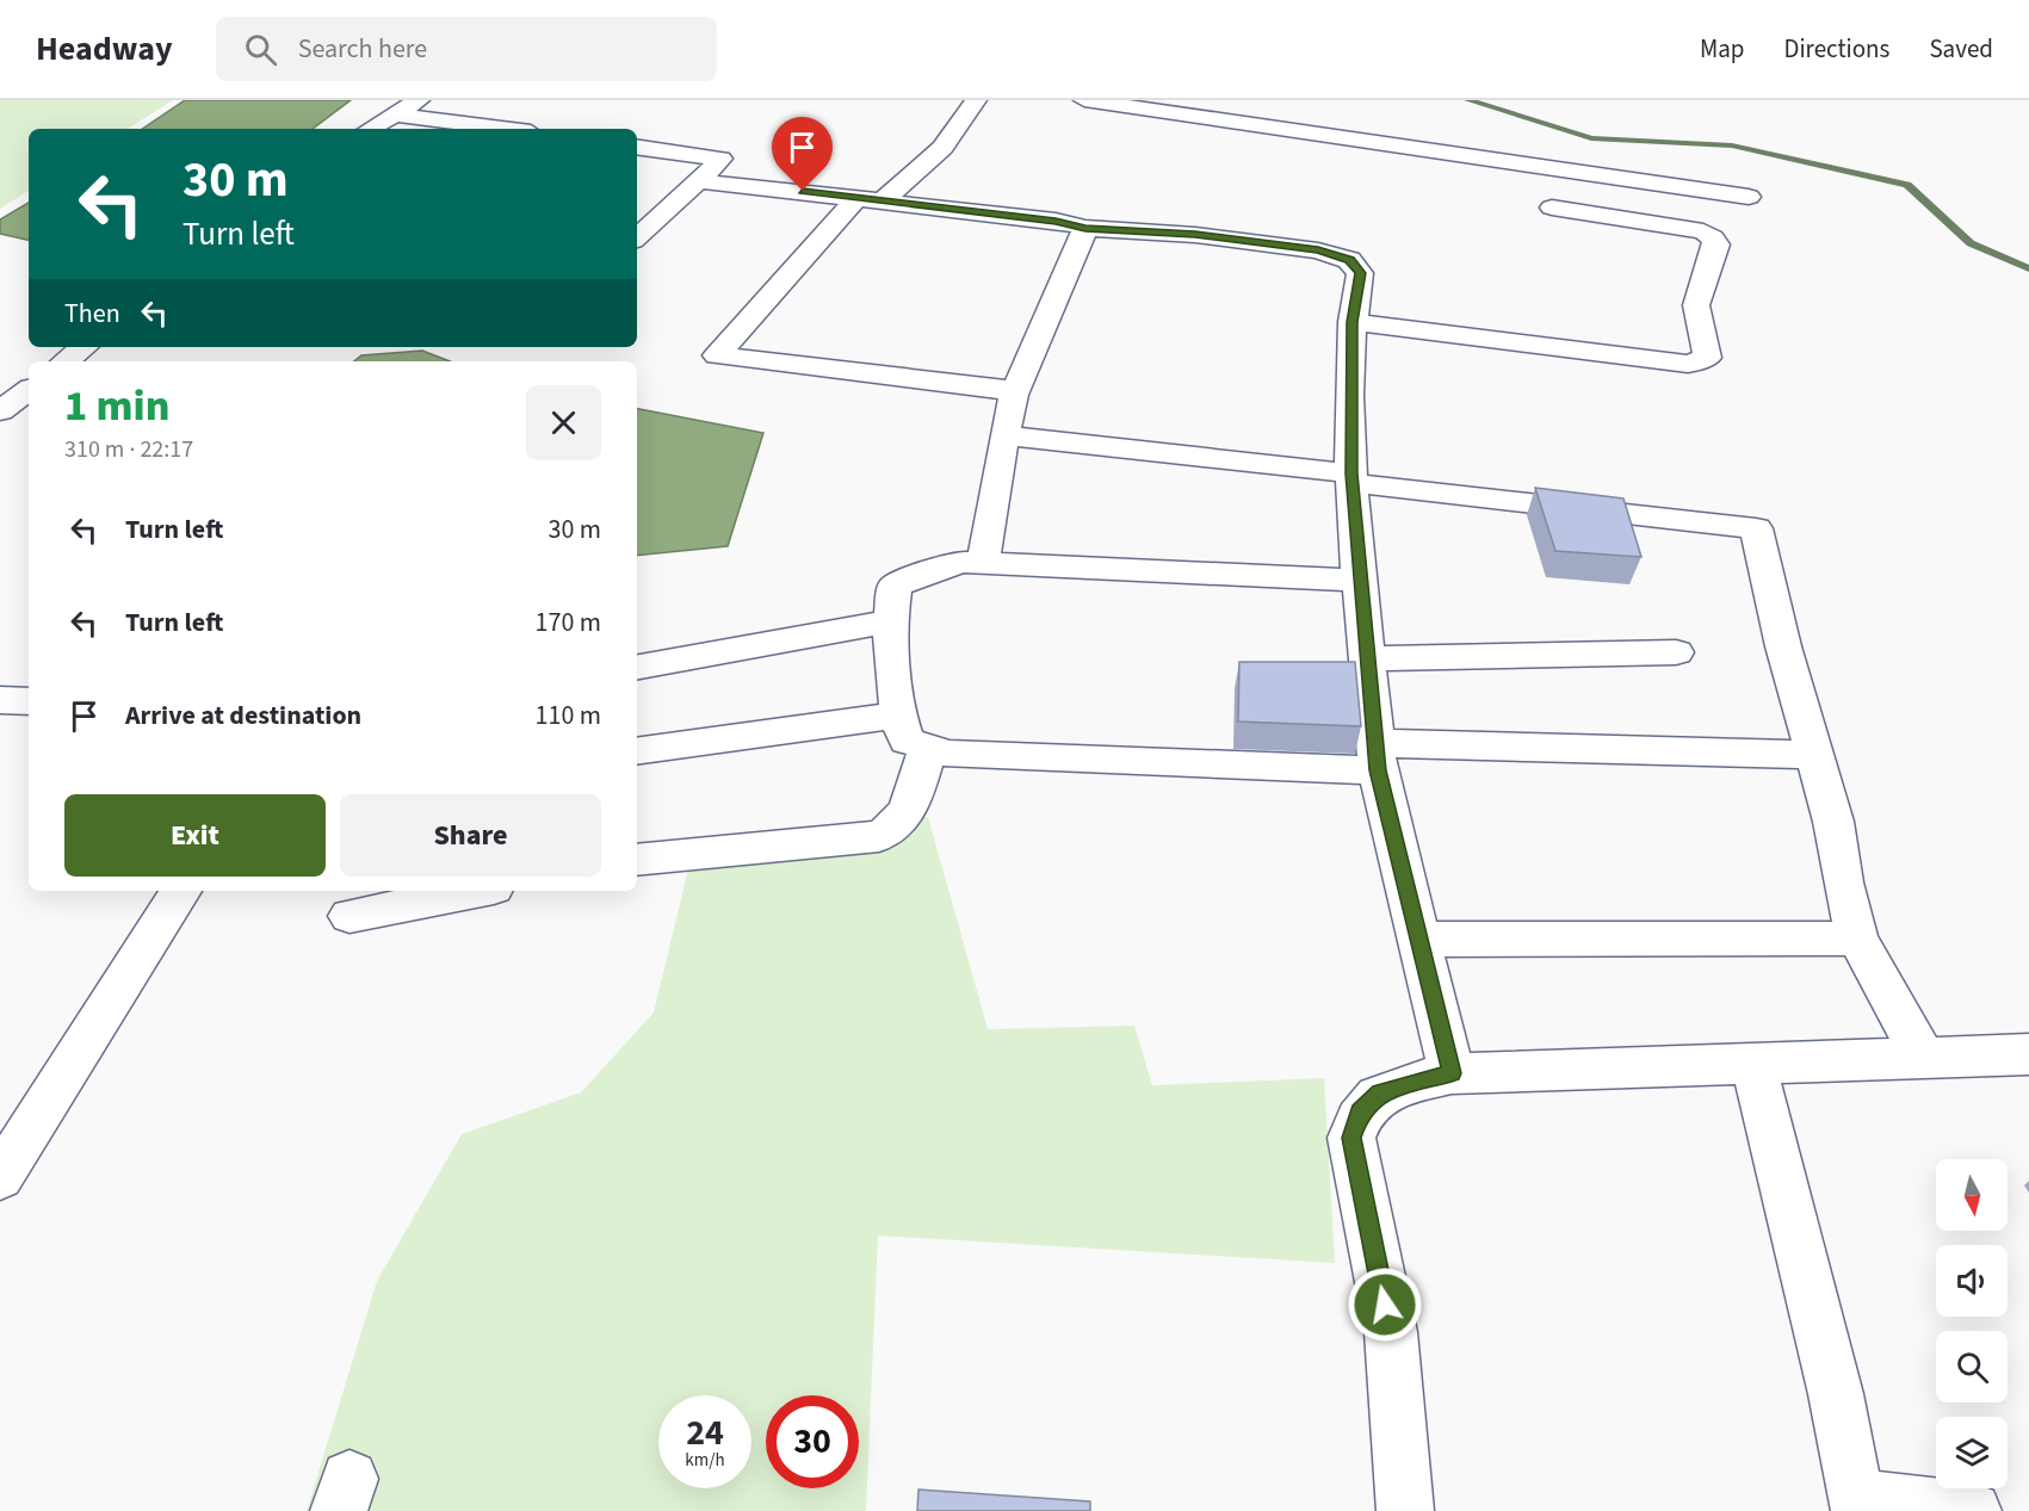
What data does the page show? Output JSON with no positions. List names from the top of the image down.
{
  "north": "bottom",
  "page": {
    "header": "Headway",
    "search": "Search here",
    "nav": ["Map", "Directions", "Saved"],
    "turn": ["30 m", "Turn left"],
    "then": "Then",
    "heading": ["1 min", "310 m · 22:17"],
    "list": [
      {
        "name": "Turn left",
        "value": "30 m"
      },
      {
        "name": "Turn left",
        "value": "170 m"
      },
      {
        "name": "Arrive at destination",
        "value": "110 m"
      }
    ],
    "buttons": ["Exit", "Share"],
    "speed": "24 km/h",
    "limit": "30"
  }
}
